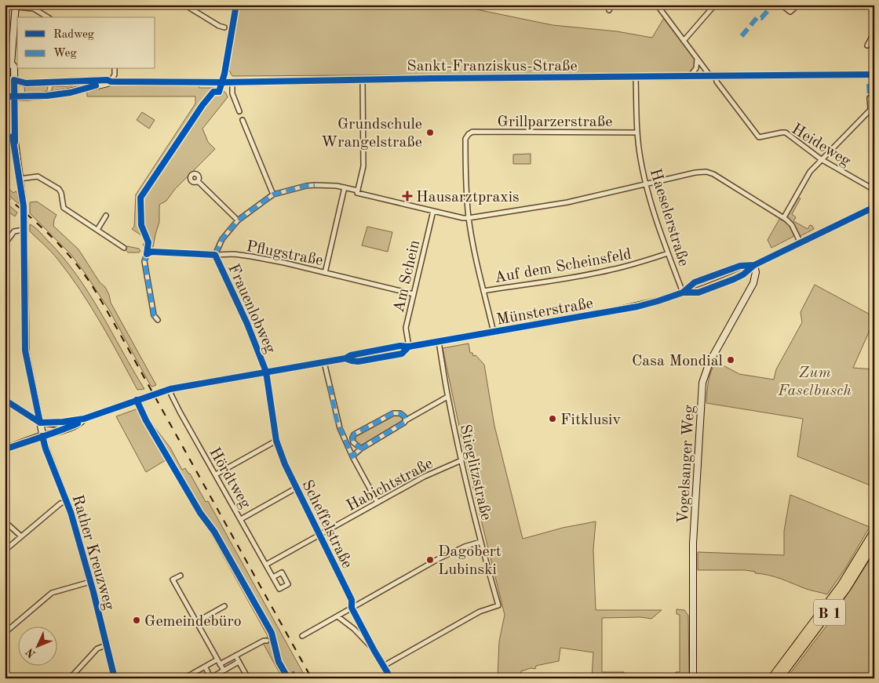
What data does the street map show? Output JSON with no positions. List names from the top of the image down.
{
  "streets": {
    "main road": [
      "Sankt-Franziskus-Straße",
      "Münsterstraße",
      "Vogelsanger Weg",
      "Rather Kreuzweg",
      "B 1"
    ],
    "street": [
      "Grillparzerstraße",
      "Heideweg",
      "Haeselerstraße",
      "Pflugstraße",
      "Auf dem Scheinsfeld",
      "Am Schein",
      "Frauenlobweg",
      "Stieglitzstraße",
      "Hördtweg",
      "Habichtstraße",
      "Scheffelstraße"
    ]
  },
  "crossings": [
    ["Sankt-Franziskus-Straße", "Heideweg"],
    ["Sankt-Franziskus-Straße", "Haeselerstraße"],
    ["Sankt-Franziskus-Straße", "Rather Kreuzweg"],
    ["Grillparzerstraße", "Haeselerstraße"],
    ["Haeselerstraße", "Auf dem Scheinsfeld"],
    ["Haeselerstraße", "Münsterstraße"],
    ["Pflugstraße", "Am Schein"],
    ["Pflugstraße", "Frauenlobweg"],
    ["Am Schein", "Münsterstraße"],
    ["Frauenlobweg", "Münsterstraße"],
    ["Frauenlobweg", "Scheffelstraße"],
    ["Münsterstraße", "Vogelsanger Weg"],
    ["Münsterstraße", "Stieglitzstraße"],
    ["Münsterstraße", "Hördtweg"],
    ["Münsterstraße", "Scheffelstraße"],
    ["Münsterstraße", "Rather Kreuzweg"],
    ["Stieglitzstraße", "Habichtstraße"],
    ["Stieglitzstraße", "Scheffelstraße"],
    ["Hördtweg", "Habichtstraße"],
    ["Habichtstraße", "Scheffelstraße"]
  ],
  "parks": ["Zum Faselbusch"],
  "places": {
    "other": [
      "Grundschule Wrangelstraße",
      "Casa Mondial",
      "Fitklusiv",
      "Dagobert Lubinski",
      "Gemeindebüro"
    ],
    "health": ["Hausarztpraxis"]
  },
  "legend": ["Radweg", "Weg"],
  "north": "bottom left"
}
